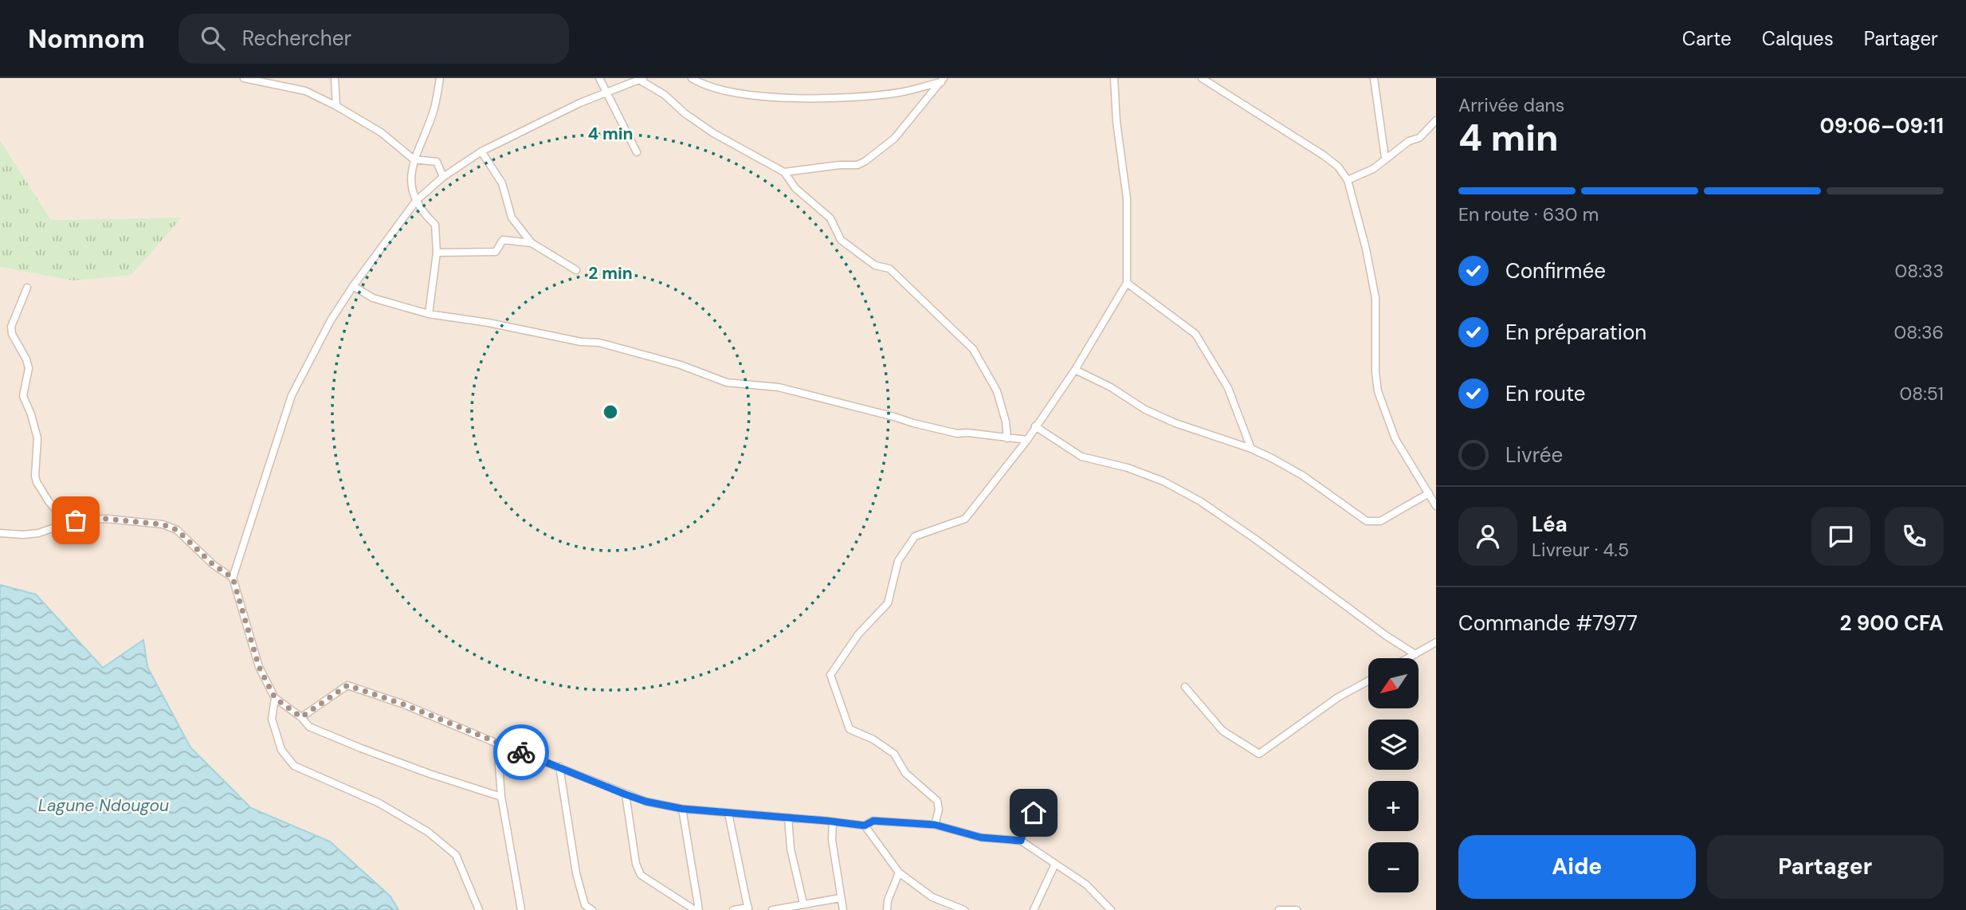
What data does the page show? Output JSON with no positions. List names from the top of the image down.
{
  "water": ["Lagune Ndougou"],
  "north": "bottom left",
  "page": {
    "header": "Nomnom",
    "search": "Rechercher",
    "nav": ["Carte", "Calques", "Partager"],
    "heading": ["4 min", "Arrivée dans", "09:06–09:11"],
    "panel": [
      "Léa",
      "Livreur · 4.5",
      "Commande #7977",
      "2 900 CFA"
    ],
    "bar": "En route · 630 m",
    "list": [
      ["Confirmée", "08:33"],
      ["En préparation", "08:36"],
      ["En route", "08:51"],
      "Livrée"
    ],
    "map_buttons": ["+", "−"],
    "buttons": ["Aide", "Partager"]
  },
  "rings": ["4 min", "2 min"]
}
